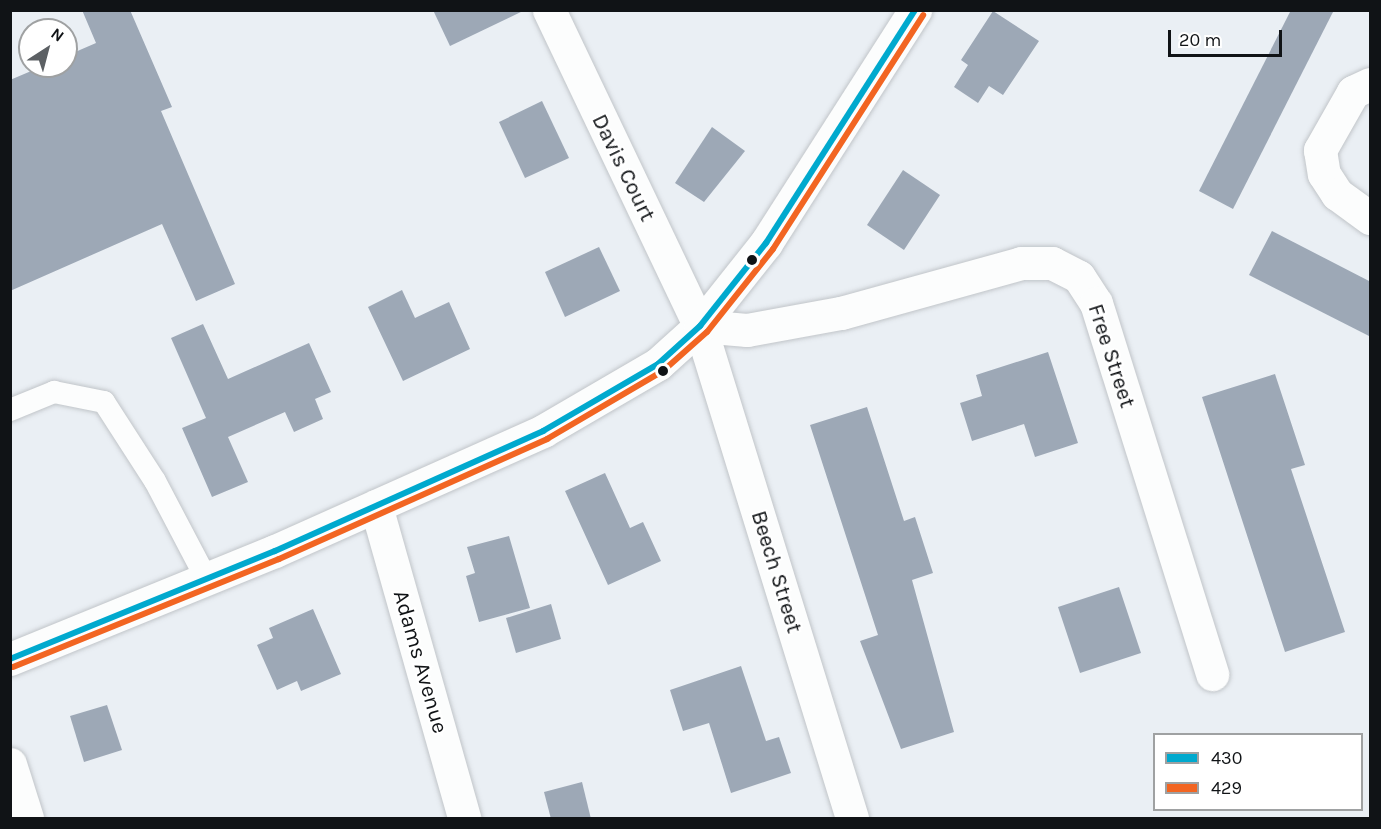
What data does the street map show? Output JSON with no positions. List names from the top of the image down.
{
  "streets": {
    "street": [
      "Davis Court",
      "Free Street",
      "Beech Street",
      "Adams Avenue"
    ]
  },
  "crossings": [
    ["Davis Court", "Free Street"],
    ["Davis Court", "Beech Street"],
    ["Free Street", "Beech Street"]
  ],
  "lines": ["transit line 430", "transit line 429"],
  "legend": ["430", "429"],
  "scale_bar": "20 m",
  "north": "top right"
}
